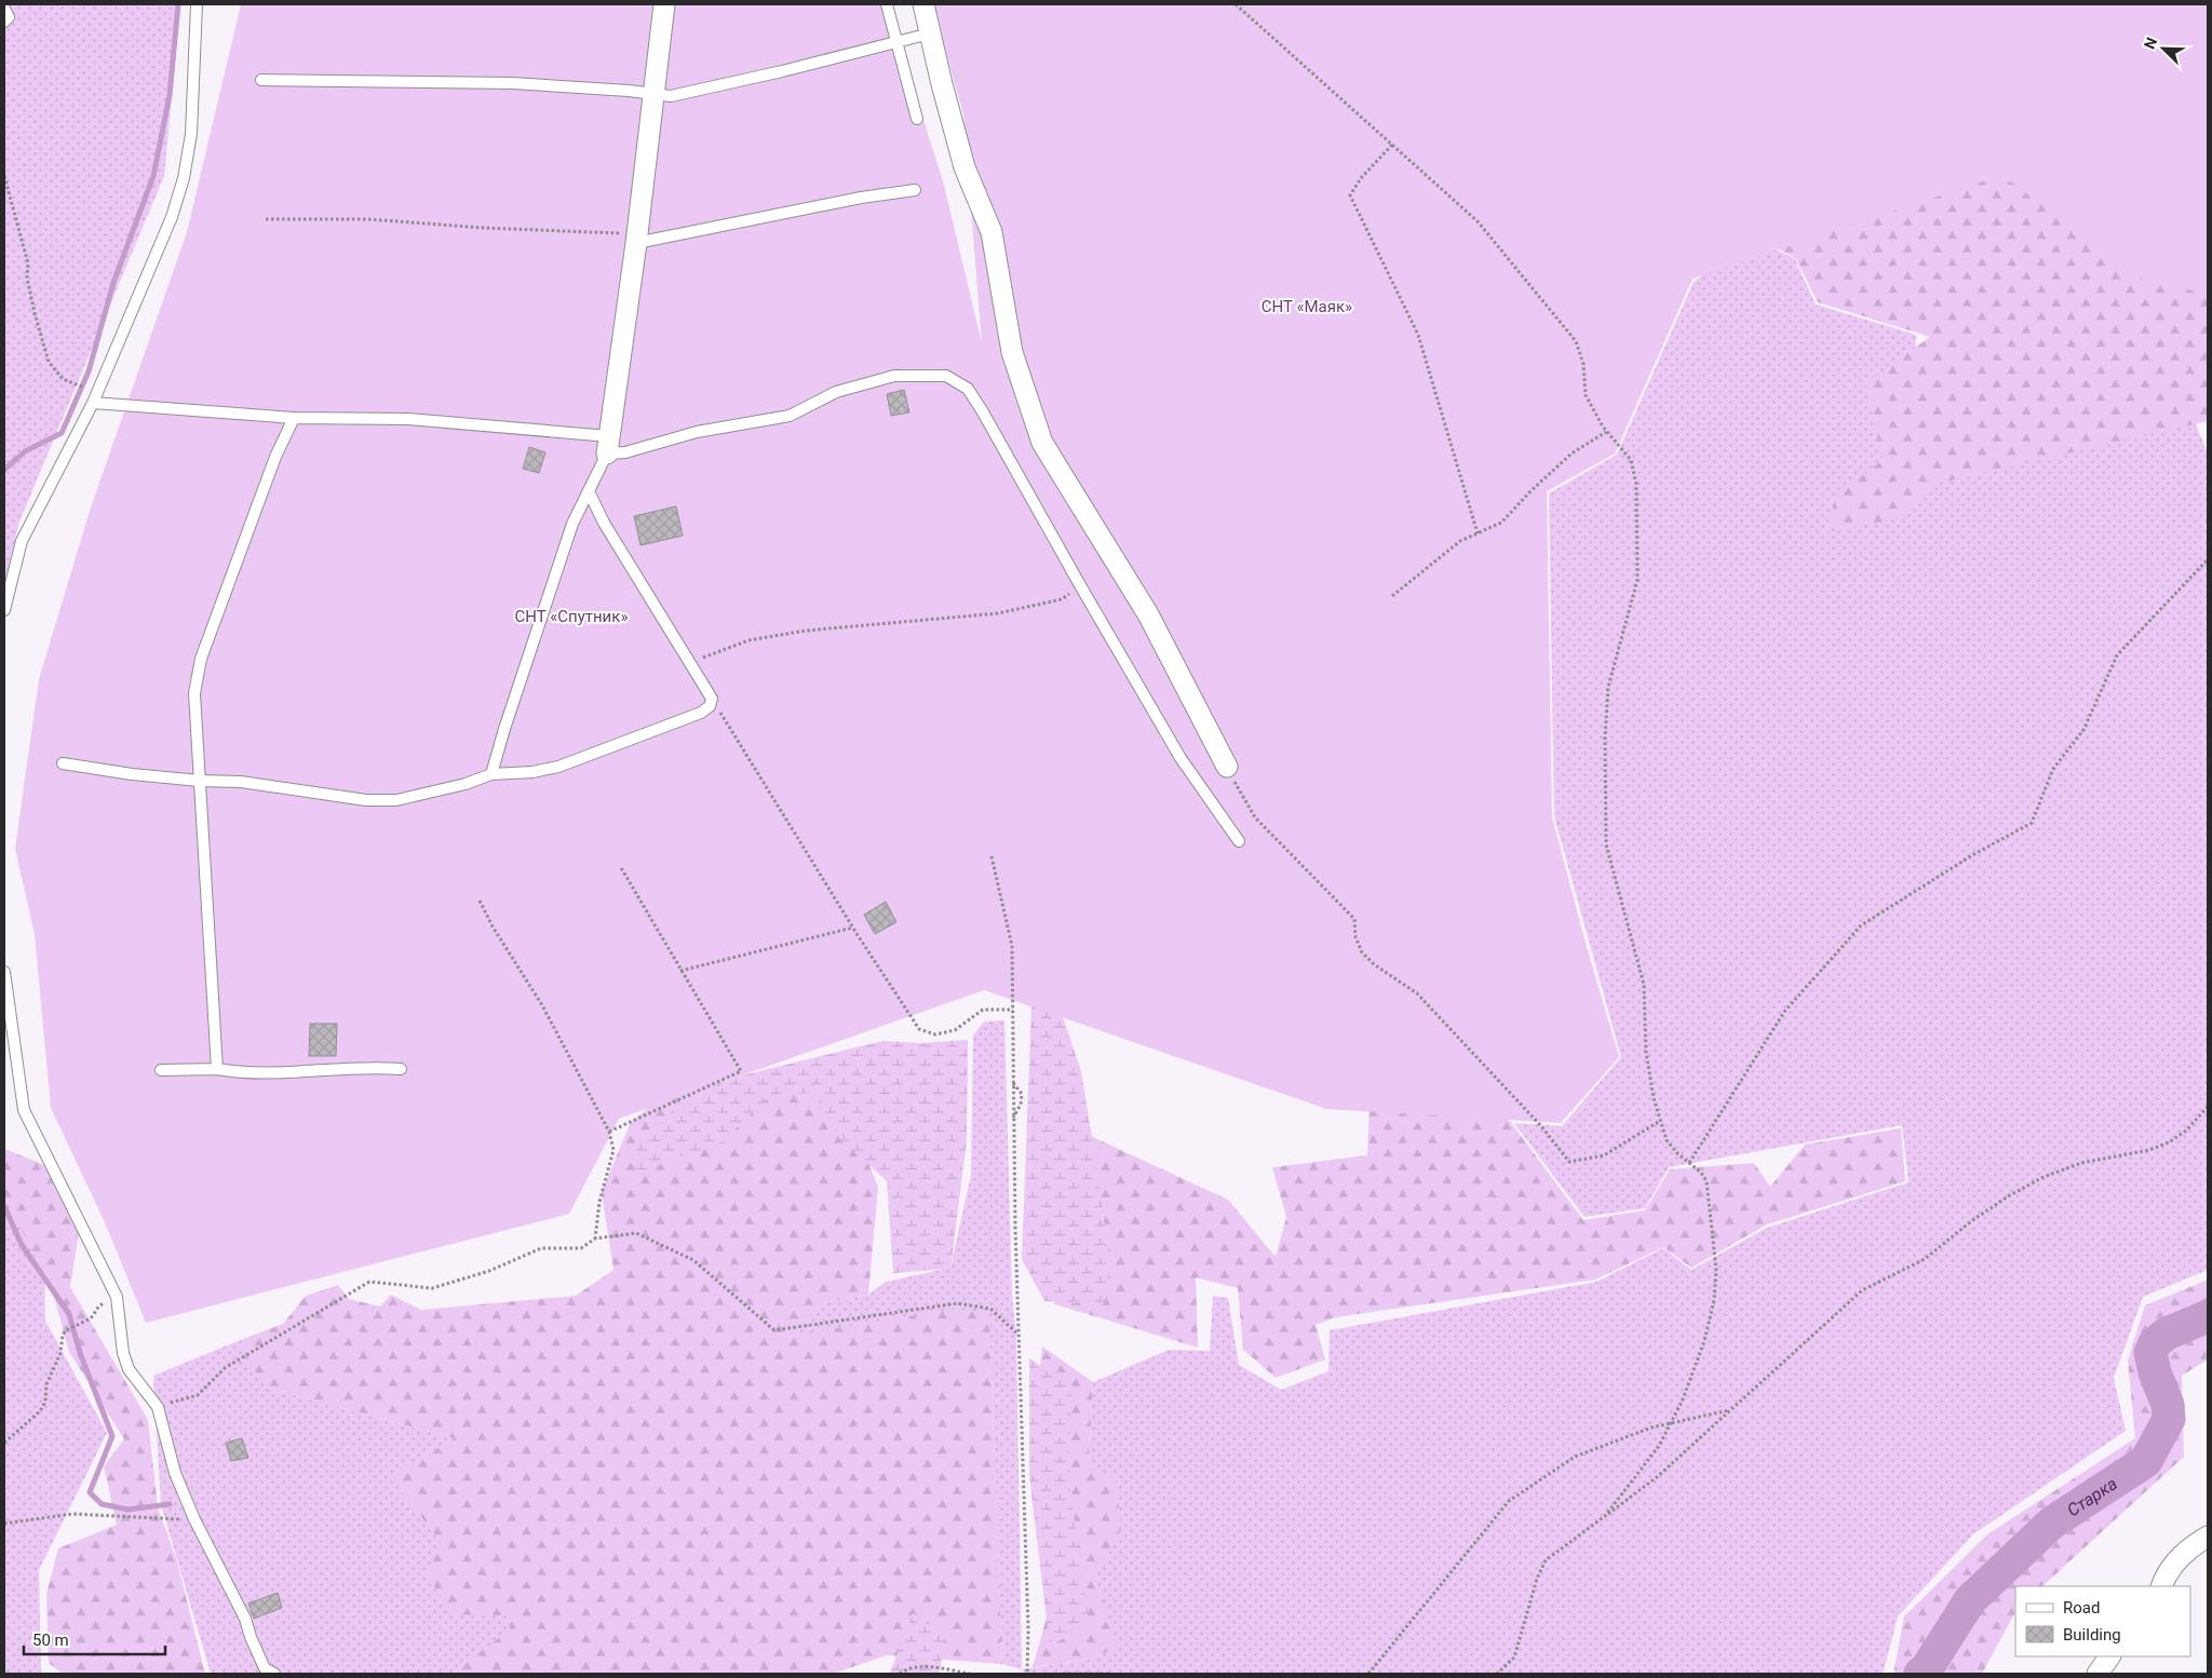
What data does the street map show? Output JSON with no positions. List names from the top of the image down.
{
  "water": ["Старка"],
  "parks": ["СНТ «Маяк»", "СНТ «Спутник»"],
  "legend": ["Road", "Building"],
  "scale_bar": "50 m",
  "north": "top left"
}
